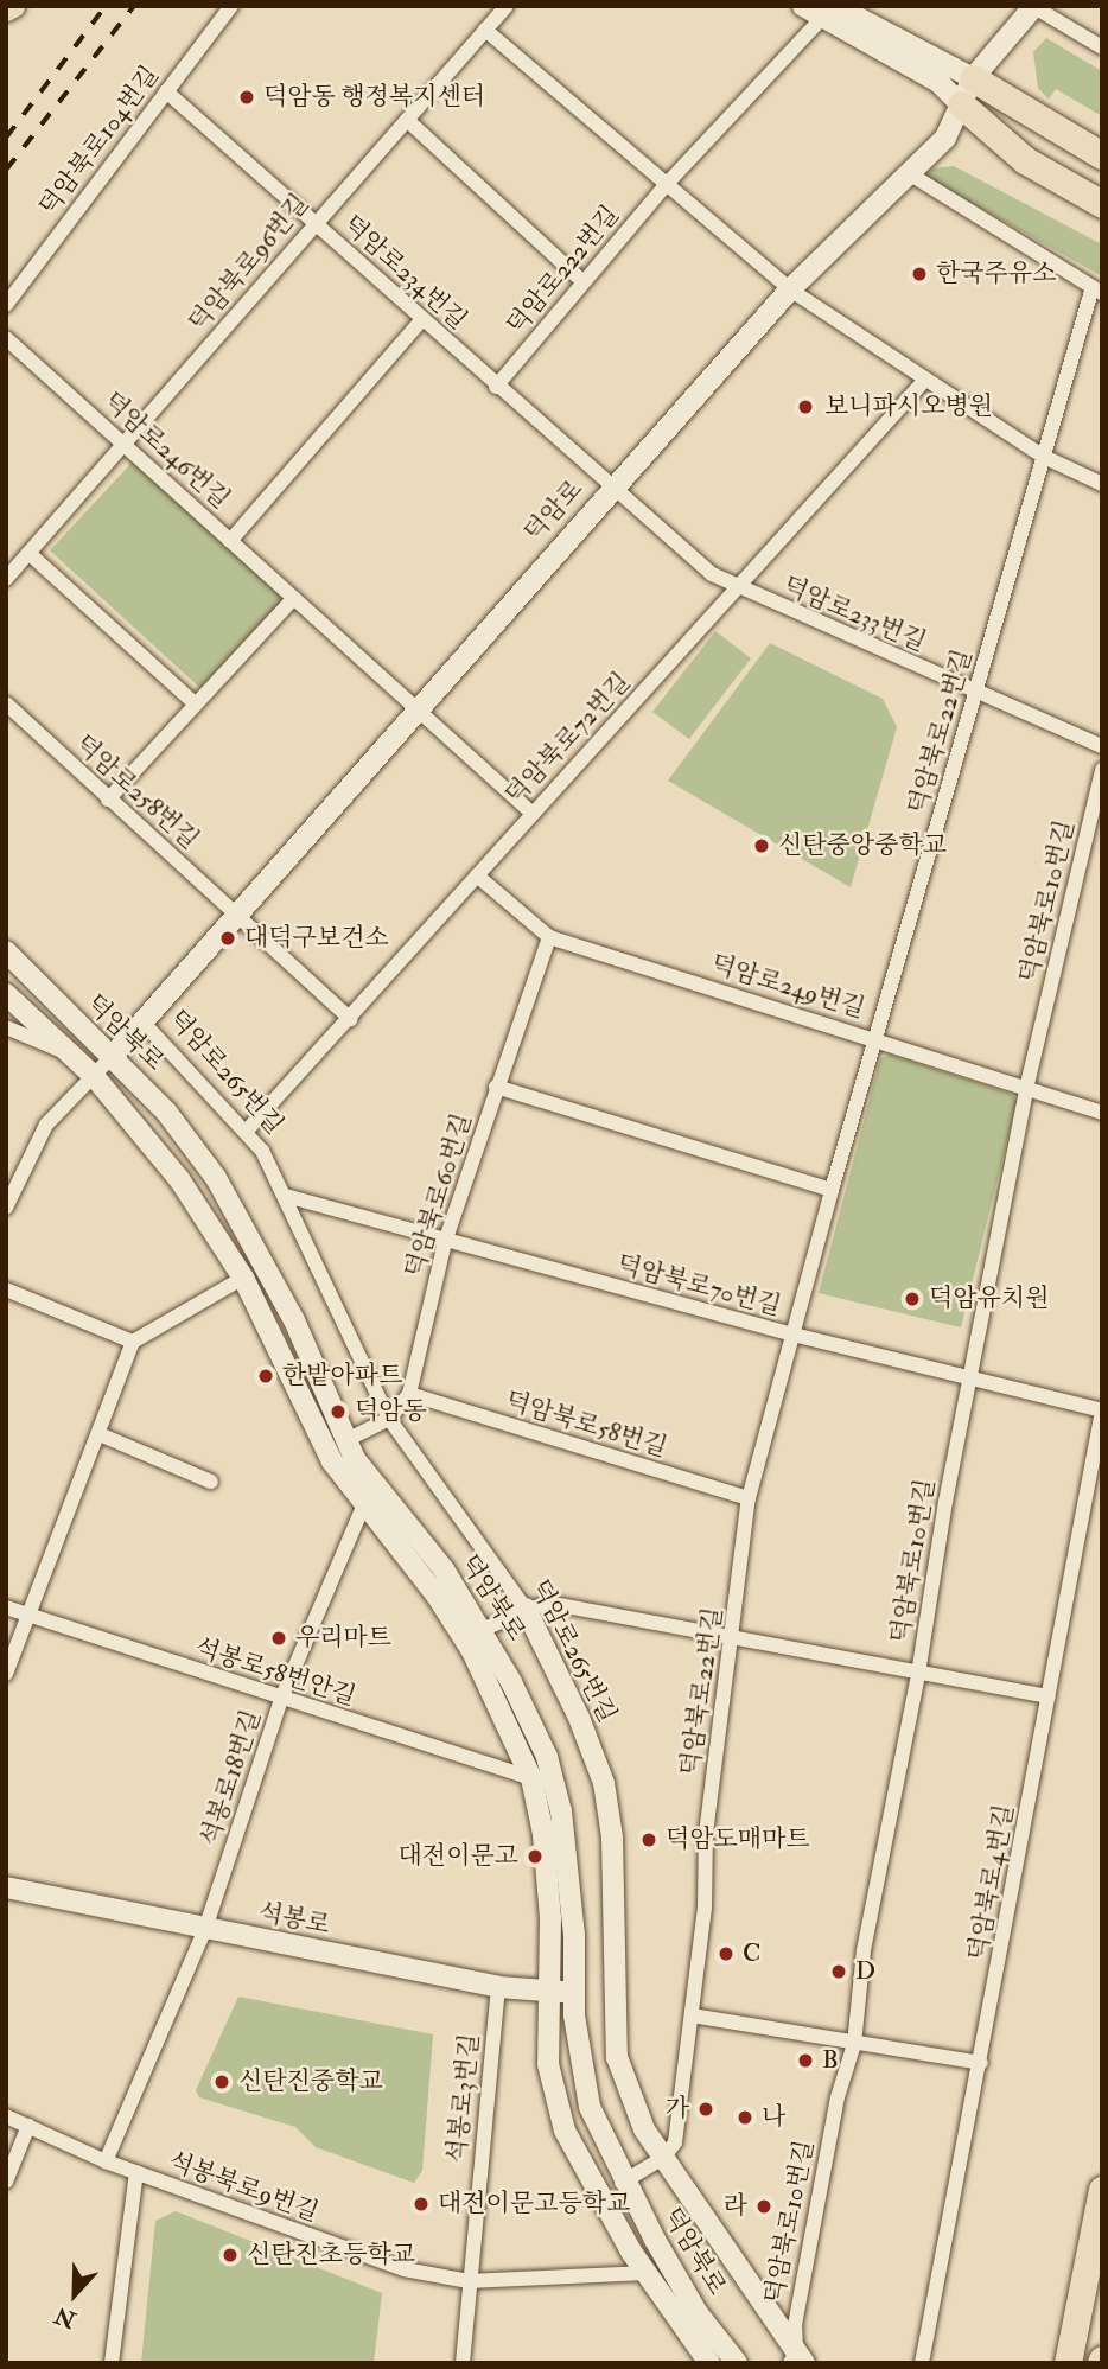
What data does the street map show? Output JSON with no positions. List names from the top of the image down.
{
  "streets": {
    "street": [
      "덕암북로104번길",
      "덕암북로96번길",
      "덕암로222번길",
      "덕암로234번길",
      "덕암로246번길",
      "덕암로",
      "덕암로233번길",
      "덕암북로22번길",
      "덕암북로72번길",
      "덕암로258번길",
      "덕암북로10번길",
      "덕암로249번길",
      "덕암북로",
      "덕암로265번길",
      "덕암북로60번길",
      "덕암북로70번길",
      "덕암북로58번길",
      "석봉로58번안길",
      "석봉로18번길",
      "덕암북로4번길",
      "석봉로",
      "석봉로3번길",
      "석봉북로9번길"
    ]
  },
  "crossings": [
    ["덕암북로104번길", "덕암로234번길"],
    ["덕암북로96번길", "덕암로234번길"],
    ["덕암북로96번길", "덕암로246번길"],
    ["덕암로222번길", "덕암로234번길"],
    ["덕암로234번길", "덕암로"],
    ["덕암로234번길", "덕암로233번길"],
    ["덕암로246번길", "덕암로"],
    ["덕암로246번길", "덕암북로72번길"],
    ["덕암로", "덕암로233번길"],
    ["덕암로", "덕암로258번길"],
    ["덕암로", "덕암북로"],
    ["덕암로", "덕암로265번길"],
    ["덕암로233번길", "덕암북로22번길"],
    ["덕암로233번길", "덕암북로72번길"],
    ["덕암북로22번길", "덕암로249번길"],
    ["덕암북로22번길", "덕암로265번길"],
    ["덕암북로22번길", "덕암북로70번길"],
    ["덕암북로22번길", "덕암북로58번길"],
    ["덕암북로72번길", "덕암로258번길"],
    ["덕암북로72번길", "덕암로249번길"],
    ["덕암북로72번길", "덕암로265번길"],
    ["덕암북로10번길", "덕암로249번길"],
    ["덕암북로10번길", "덕암로265번길"],
    ["덕암북로10번길", "덕암북로70번길"],
    ["덕암로249번길", "덕암북로60번길"],
    ["덕암북로", "덕암북로60번길"],
    ["덕암북로", "석봉로58번안길"],
    ["덕암북로", "석봉로18번길"],
    ["덕암북로", "석봉로"],
    ["덕암북로", "석봉북로9번길"],
    ["덕암로265번길", "덕암북로60번길"],
    ["덕암로265번길", "덕암북로70번길"],
    ["덕암북로60번길", "덕암북로70번길"],
    ["덕암북로60번길", "덕암북로58번길"],
    ["덕암북로70번길", "덕암북로4번길"],
    ["석봉로58번안길", "석봉로18번길"],
    ["석봉로18번길", "석봉로"],
    ["석봉로18번길", "석봉북로9번길"],
    ["석봉로", "석봉로3번길"],
    ["석봉로3번길", "석봉북로9번길"]
  ],
  "places": [
    "덕암동 행정복지센터",
    "한국주유소",
    "보니파시오병원",
    "신탄중앙중학교",
    "대덕구보건소",
    "덕암유치원",
    "한밭아파트",
    "덕암동",
    "우리마트",
    "덕암도매마트",
    "대전이문고",
    "C",
    "D",
    "B",
    "신탄진중학교",
    "가",
    "나",
    "대전이문고등학교",
    "라",
    "신탄진초등학교"
  ],
  "north": "bottom"
}
